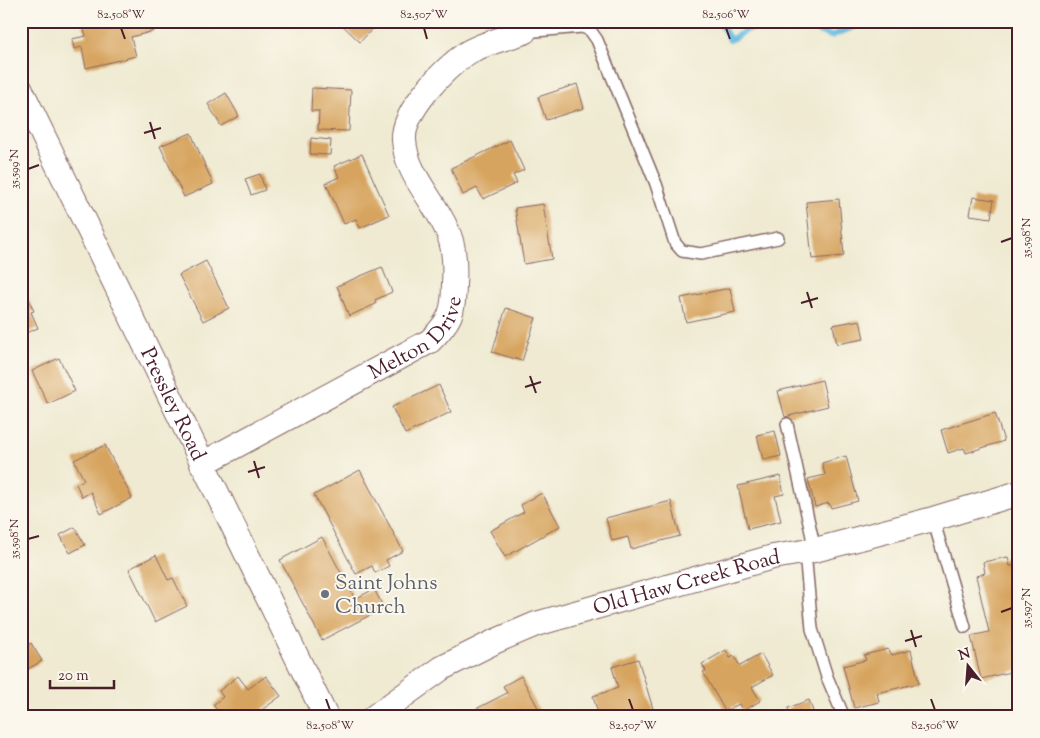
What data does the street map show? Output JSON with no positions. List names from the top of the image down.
{
  "streets": {
    "street": ["Melton Drive", "Pressley Road", "Old Haw Creek Road"]
  },
  "crossings": [
    ["Melton Drive", "Pressley Road"]
  ],
  "places": ["Saint Johns Church"],
  "scale_bar": "20 m",
  "north": "top",
  "coordinates": [
    "82.508°W",
    "82.507°W",
    "82.506°W",
    "35.599°N",
    "35.598°N",
    "35.597°N"
  ]
}
